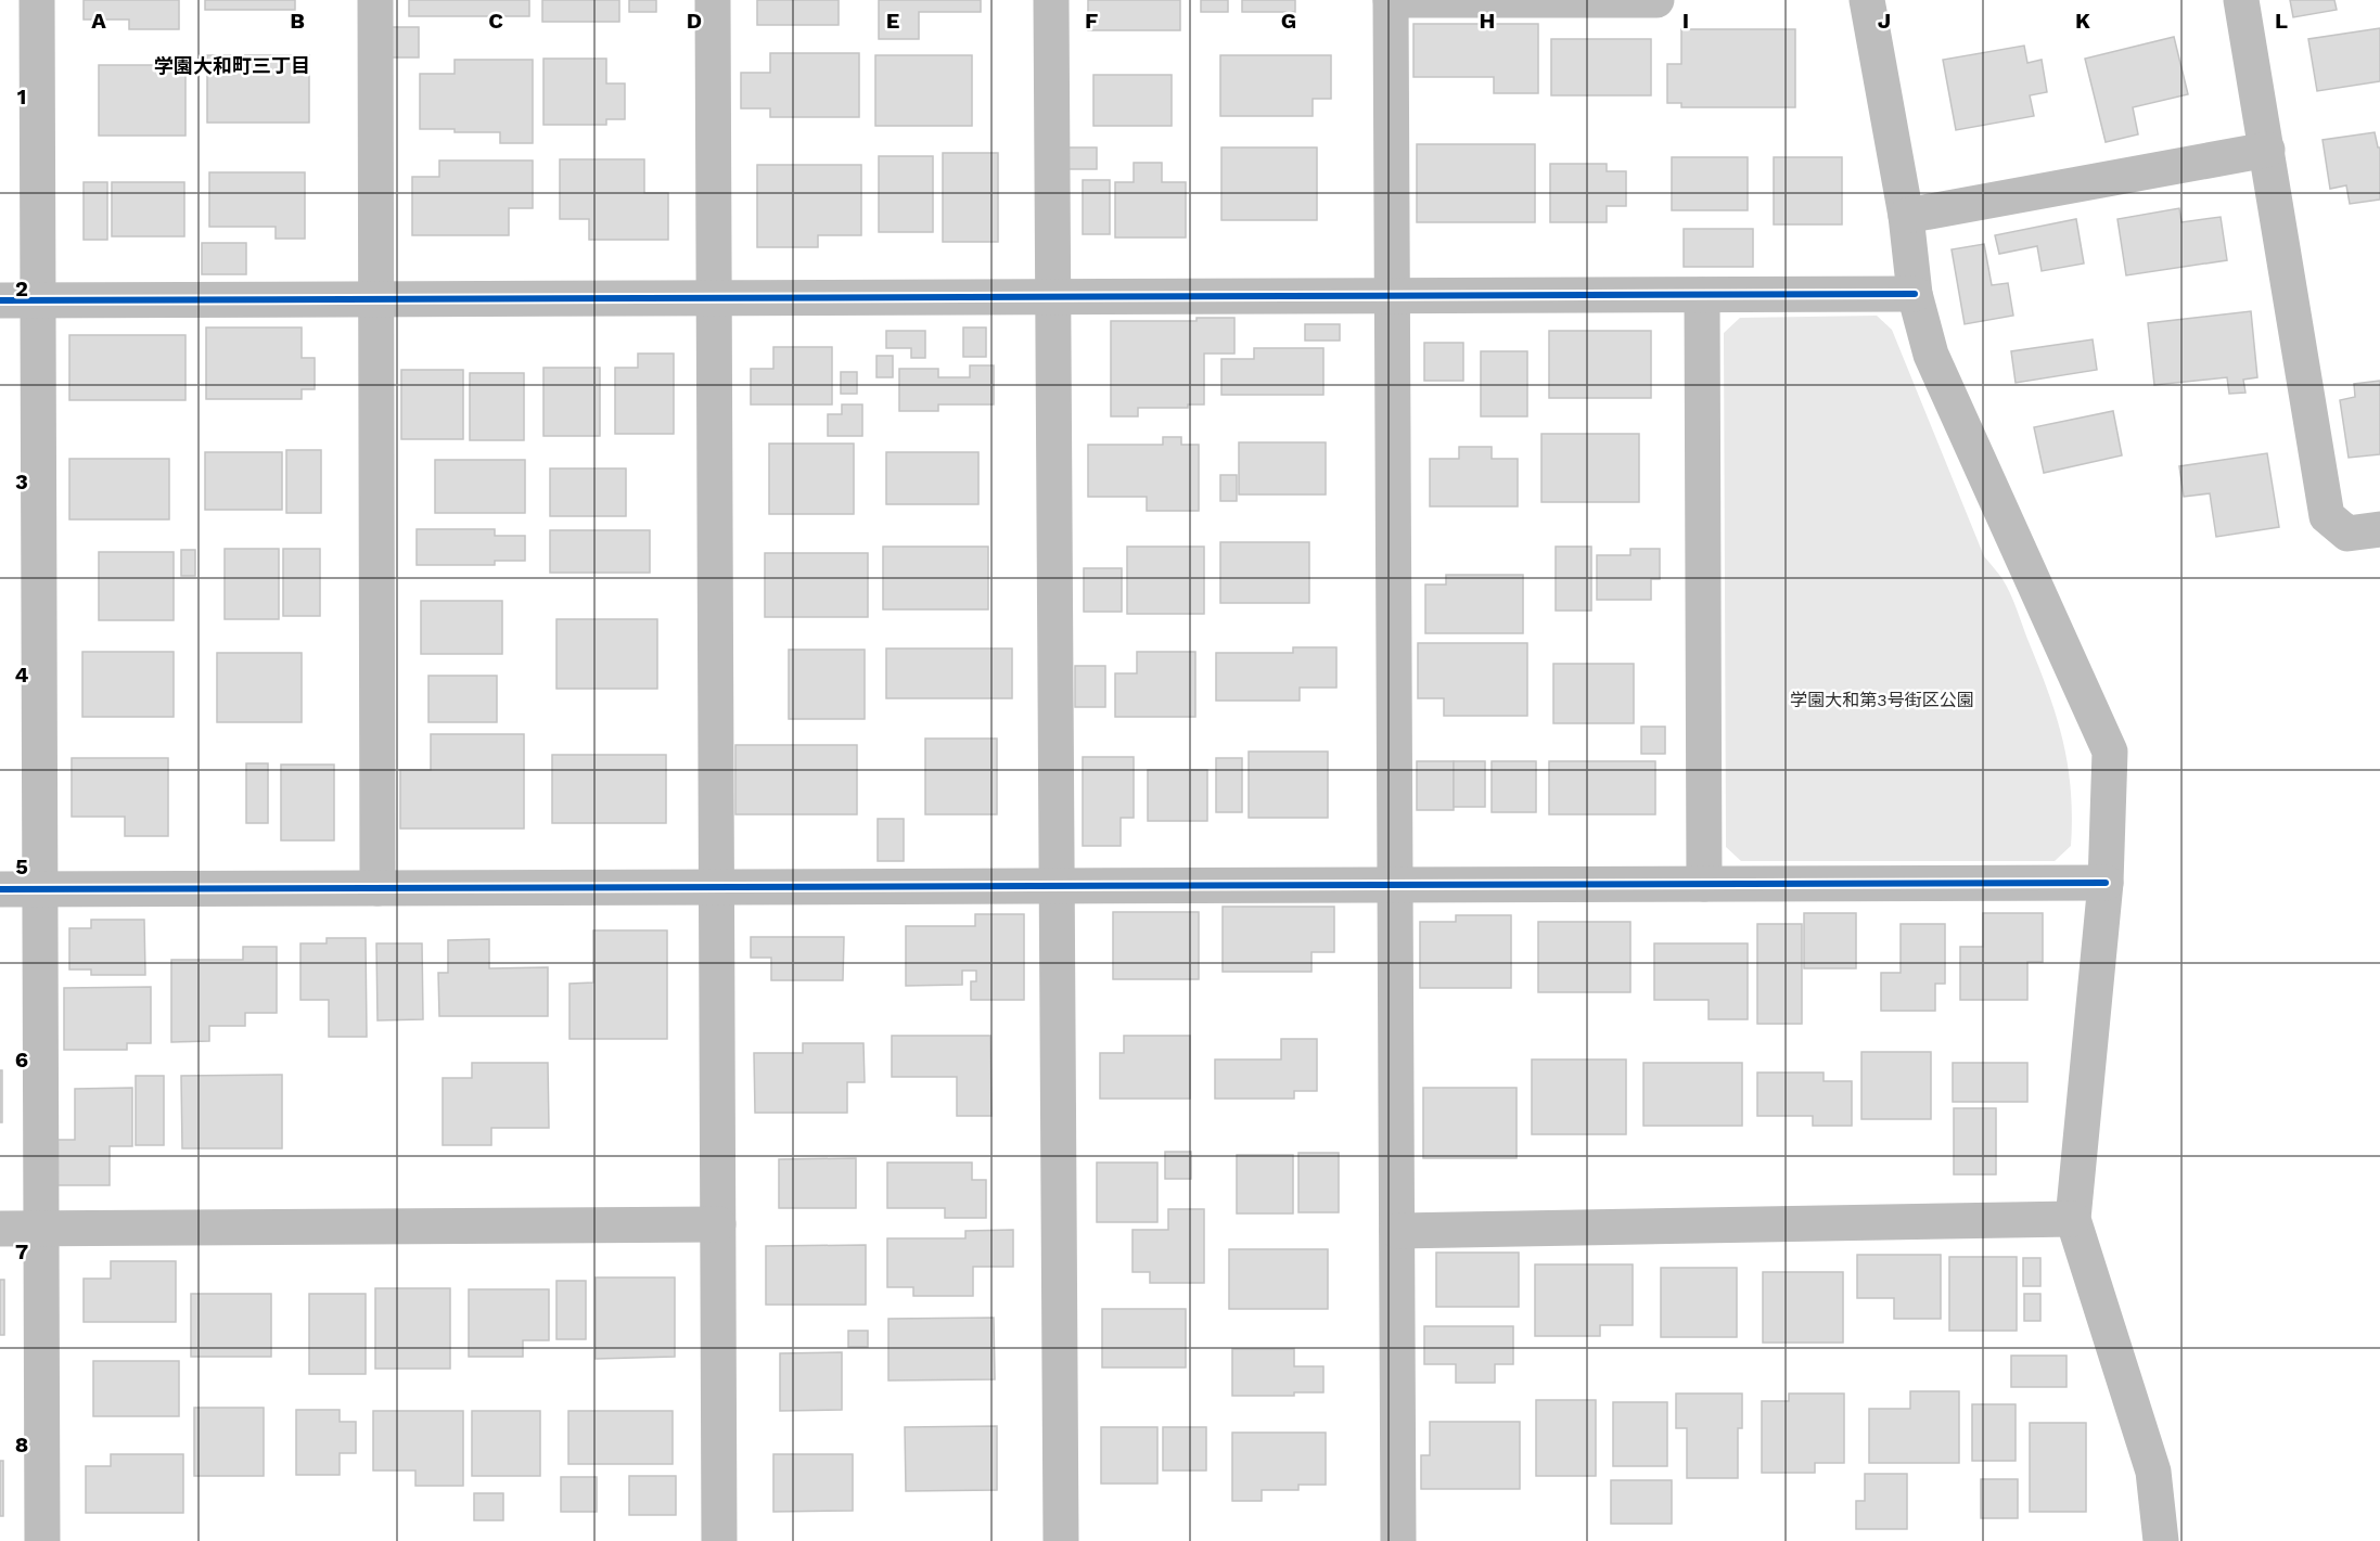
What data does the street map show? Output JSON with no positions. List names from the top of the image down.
{
  "districts": ["学園大和町三丁目"],
  "parks": ["学園大和第3号街区公園"],
  "grid": {
    "columns": [
      "A",
      "B",
      "C",
      "D",
      "E",
      "F",
      "G",
      "H",
      "I",
      "J",
      "K",
      "L"
    ],
    "rows": [
      "1",
      "2",
      "3",
      "4",
      "5",
      "6",
      "7",
      "8"
    ]
  }
}
